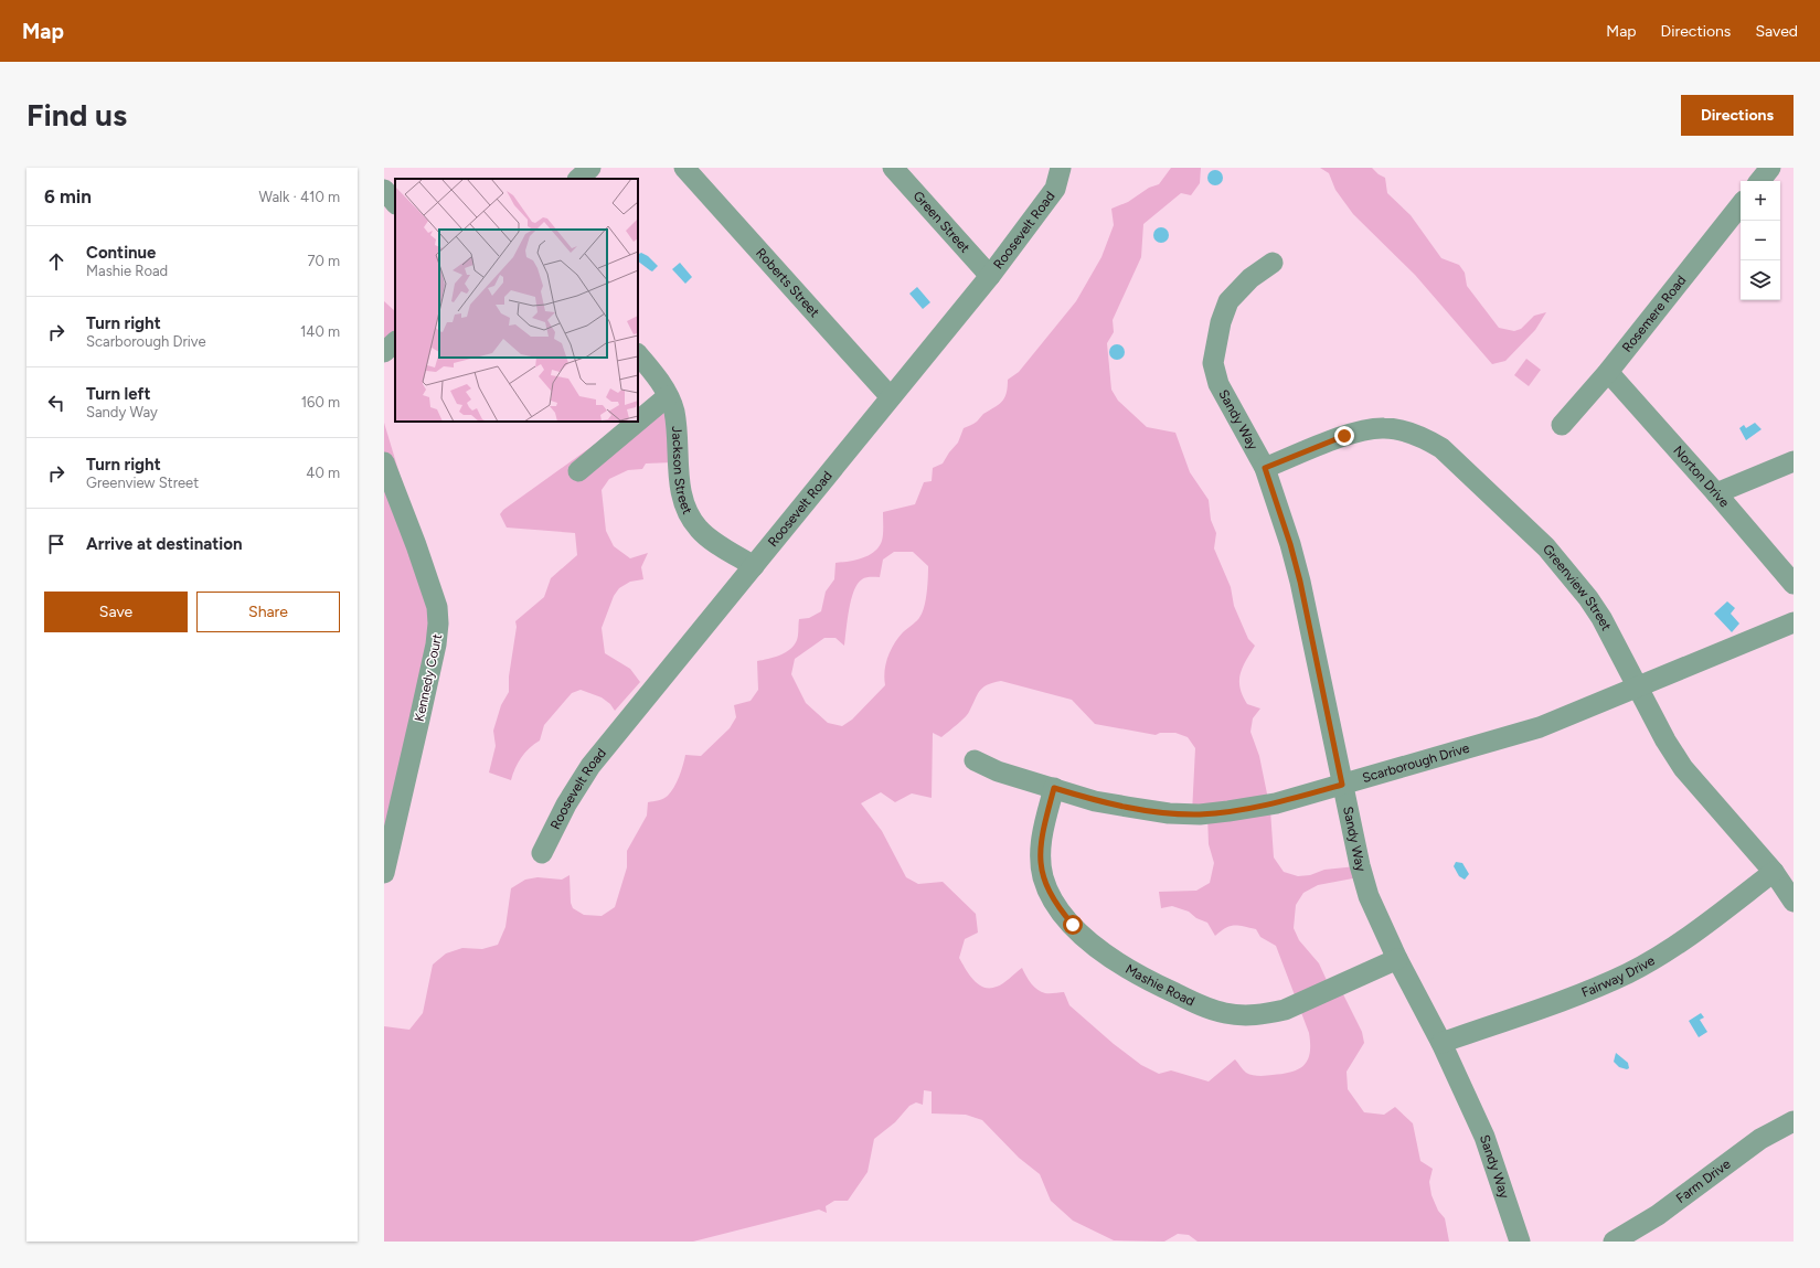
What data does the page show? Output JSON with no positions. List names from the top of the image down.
{
  "streets": {
    "street": [
      "Green Street",
      "Roosevelt Road",
      "Roberts Street",
      "Rosemere Road",
      "Sandy Way",
      "Jackson Street",
      "Norton Drive",
      "Greenview Street",
      "Kennedy Court",
      "Scarborough Drive",
      "Fairway Drive",
      "Mashie Road",
      "Farm Drive"
    ]
  },
  "crossings": [
    ["Green Street", "Roosevelt Road"],
    ["Roosevelt Road", "Roberts Street"],
    ["Roosevelt Road", "Jackson Street"],
    ["Rosemere Road", "Norton Drive"],
    ["Sandy Way", "Greenview Street"],
    ["Sandy Way", "Scarborough Drive"],
    ["Sandy Way", "Fairway Drive"],
    ["Sandy Way", "Mashie Road"],
    ["Greenview Street", "Scarborough Drive"],
    ["Greenview Street", "Fairway Drive"],
    ["Scarborough Drive", "Mashie Road"]
  ],
  "page": {
    "header": "Map",
    "nav": ["Map", "Directions", "Saved"],
    "buttons": [
      "Directions",
      ["Save", "Share"]
    ],
    "title": "Find us",
    "heading": ["6 min", "Walk · 410 m"],
    "map_buttons": ["+", "−"],
    "list": [
      ["Continue", "Mashie Road", "70 m"],
      ["Turn right", "Scarborough Drive", "140 m"],
      ["Turn left", "Sandy Way", "160 m"],
      ["Turn right", "Greenview Street", "40 m"],
      "Arrive at destination"
    ]
  }
}
